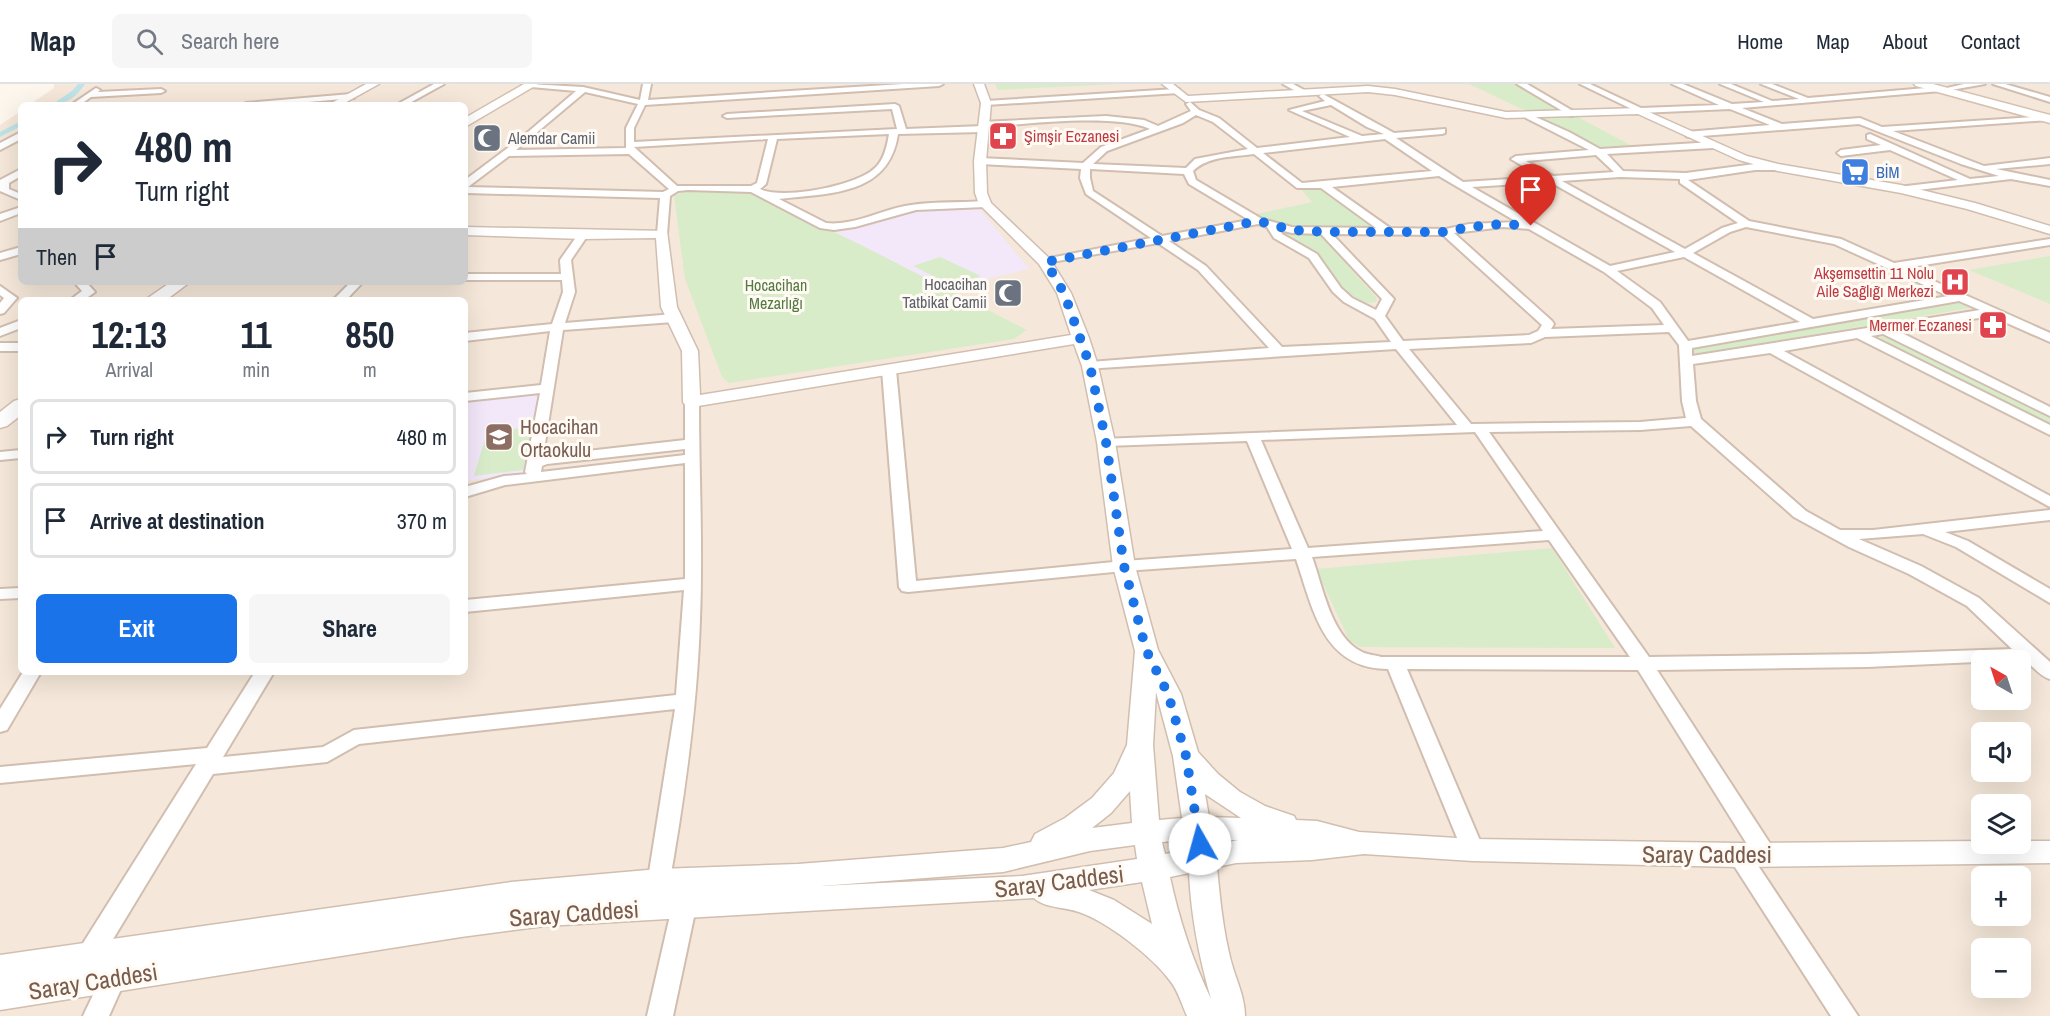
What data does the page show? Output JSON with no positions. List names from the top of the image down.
{
  "streets": {
    "street": ["Saray Caddesi"]
  },
  "parks": ["Hocacihan Mezarlığı"],
  "places": {
    "pharmacy": ["Şimşir Eczanesi", "Mermer Eczanesi"],
    "mosque": ["Alemdar Camii", "Hocacihan Tatbikat Camii"],
    "supermarket": ["BİM"],
    "hospital": ["Akşemsettin 11 Nolu Aile Sağlığı Merkezi"],
    "school or university": ["Hocacihan Ortaokulu"]
  },
  "north": "top left",
  "page": {
    "header": "Map",
    "search": "Search here",
    "nav": [
      "Home",
      "Map",
      "About",
      "Contact"
    ],
    "turn": ["480 m", "Turn right"],
    "then": "Then",
    "eta": [
      "12:13",
      "Arrival",
      "11",
      "min",
      "850",
      "m"
    ],
    "list": [
      {
        "name": "Turn right",
        "value": "480 m"
      },
      {
        "name": "Arrive at destination",
        "value": "370 m"
      }
    ],
    "buttons": ["Exit", "Share"],
    "map_buttons": ["+", "−"]
  }
}
